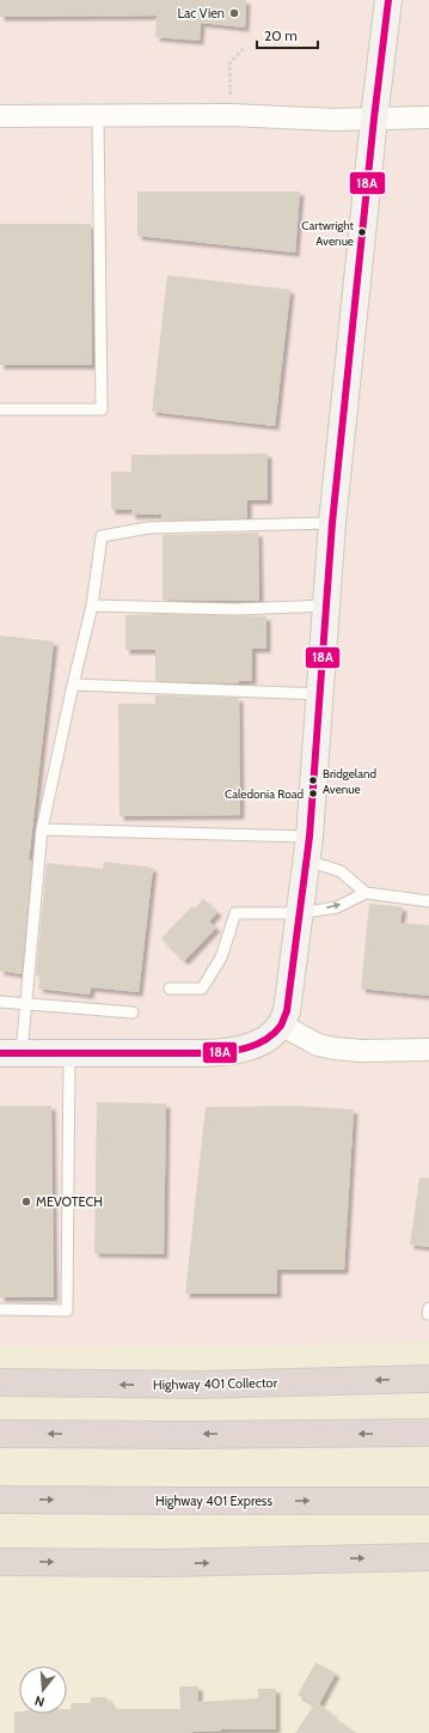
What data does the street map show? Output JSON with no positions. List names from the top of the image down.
{
  "streets": {
    "highway": ["Highway 401 Collector", "Highway 401 Express"]
  },
  "places": [
    "Lac Vien",
    "Cartwright Avenue",
    "Bridgeland Avenue",
    "Caledonia Road",
    "MEVOTECH"
  ],
  "lines": ["transit line 18A"],
  "scale_bar": "20 m",
  "north": "bottom"
}
